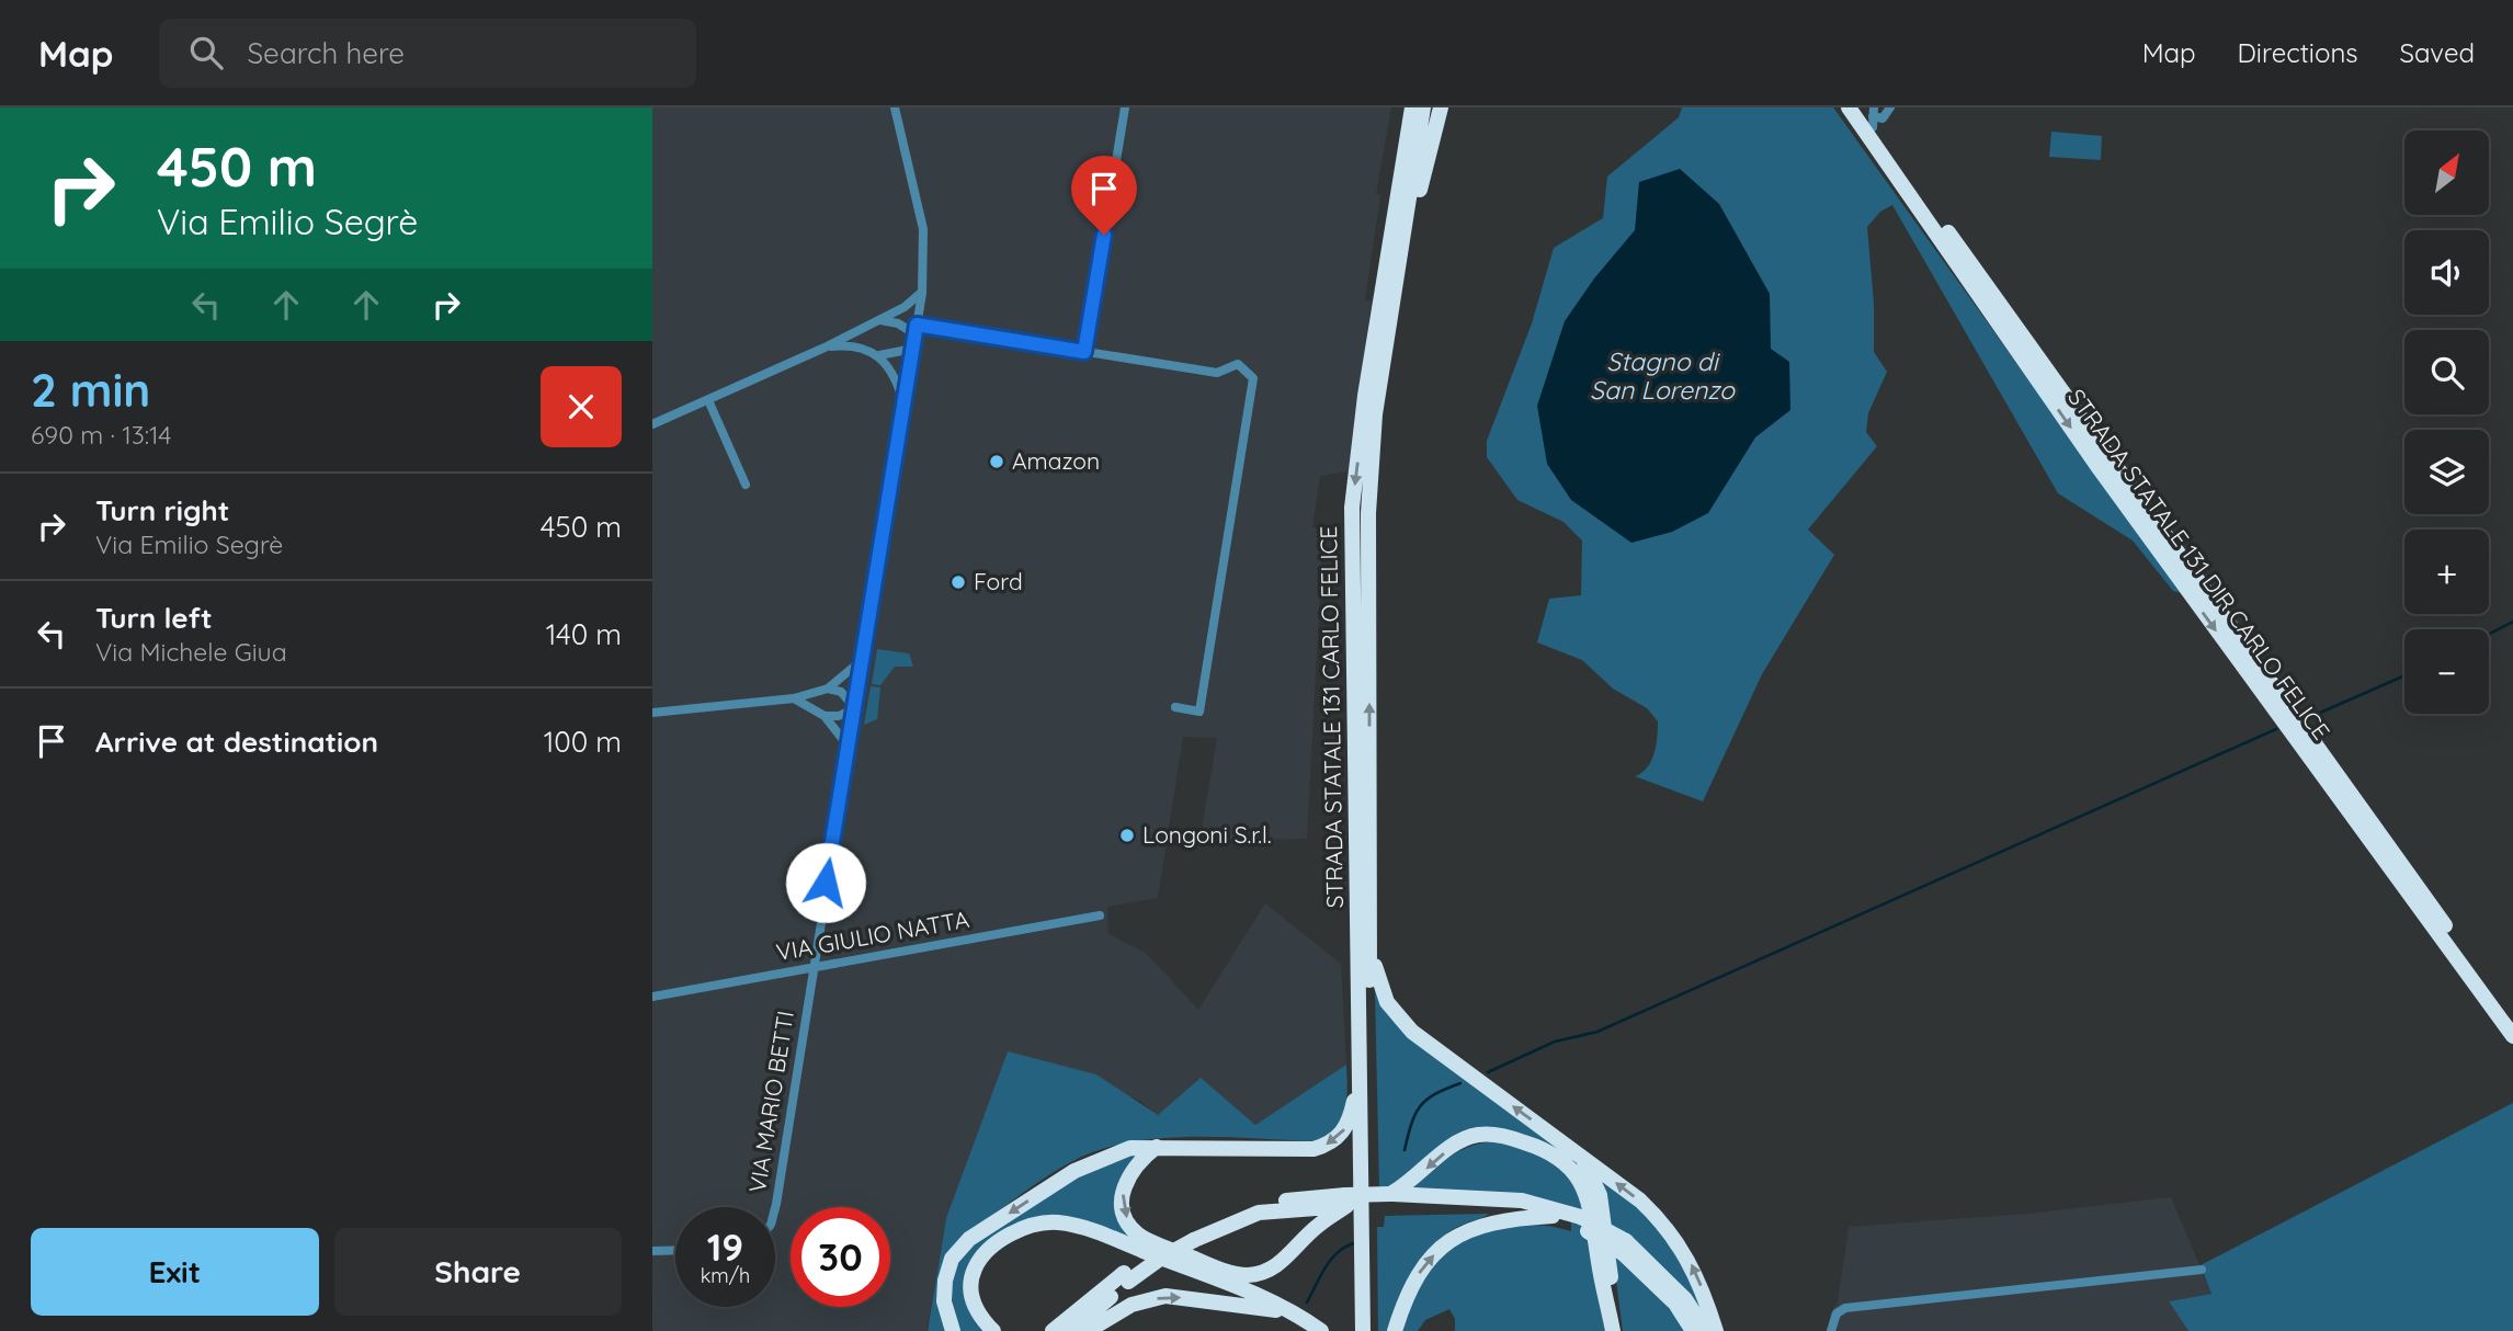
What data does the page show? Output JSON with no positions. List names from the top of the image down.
{
  "streets": {
    "highway": ["STRADA STATALE 131 DIR CARLO FELICE", "STRADA STATALE 131 CARLO FELICE"],
    "street": ["VIA GIULIO NATTA", "VIA MARIO BETTI"]
  },
  "crossings": [
    ["VIA GIULIO NATTA", "VIA MARIO BETTI"]
  ],
  "water": ["Stagno di San Lorenzo"],
  "places": ["Amazon", "Ford", "Longoni S.r.l."],
  "north": "top right",
  "page": {
    "header": "Map",
    "search": "Search here",
    "nav": ["Map", "Directions", "Saved"],
    "turn": ["450 m", "Via Emilio Segrè"],
    "map_buttons": ["+", "−"],
    "heading": ["2 min", "690 m · 13:14"],
    "list": [
      {
        "name": "Turn right",
        "note": "Via Emilio Segrè",
        "value": "450 m"
      },
      {
        "name": "Turn left",
        "note": "Via Michele Giua",
        "value": "140 m"
      },
      {
        "name": "Arrive at destination",
        "value": "100 m"
      }
    ],
    "speed": "19 km/h",
    "limit": "30",
    "buttons": ["Exit", "Share"]
  }
}
